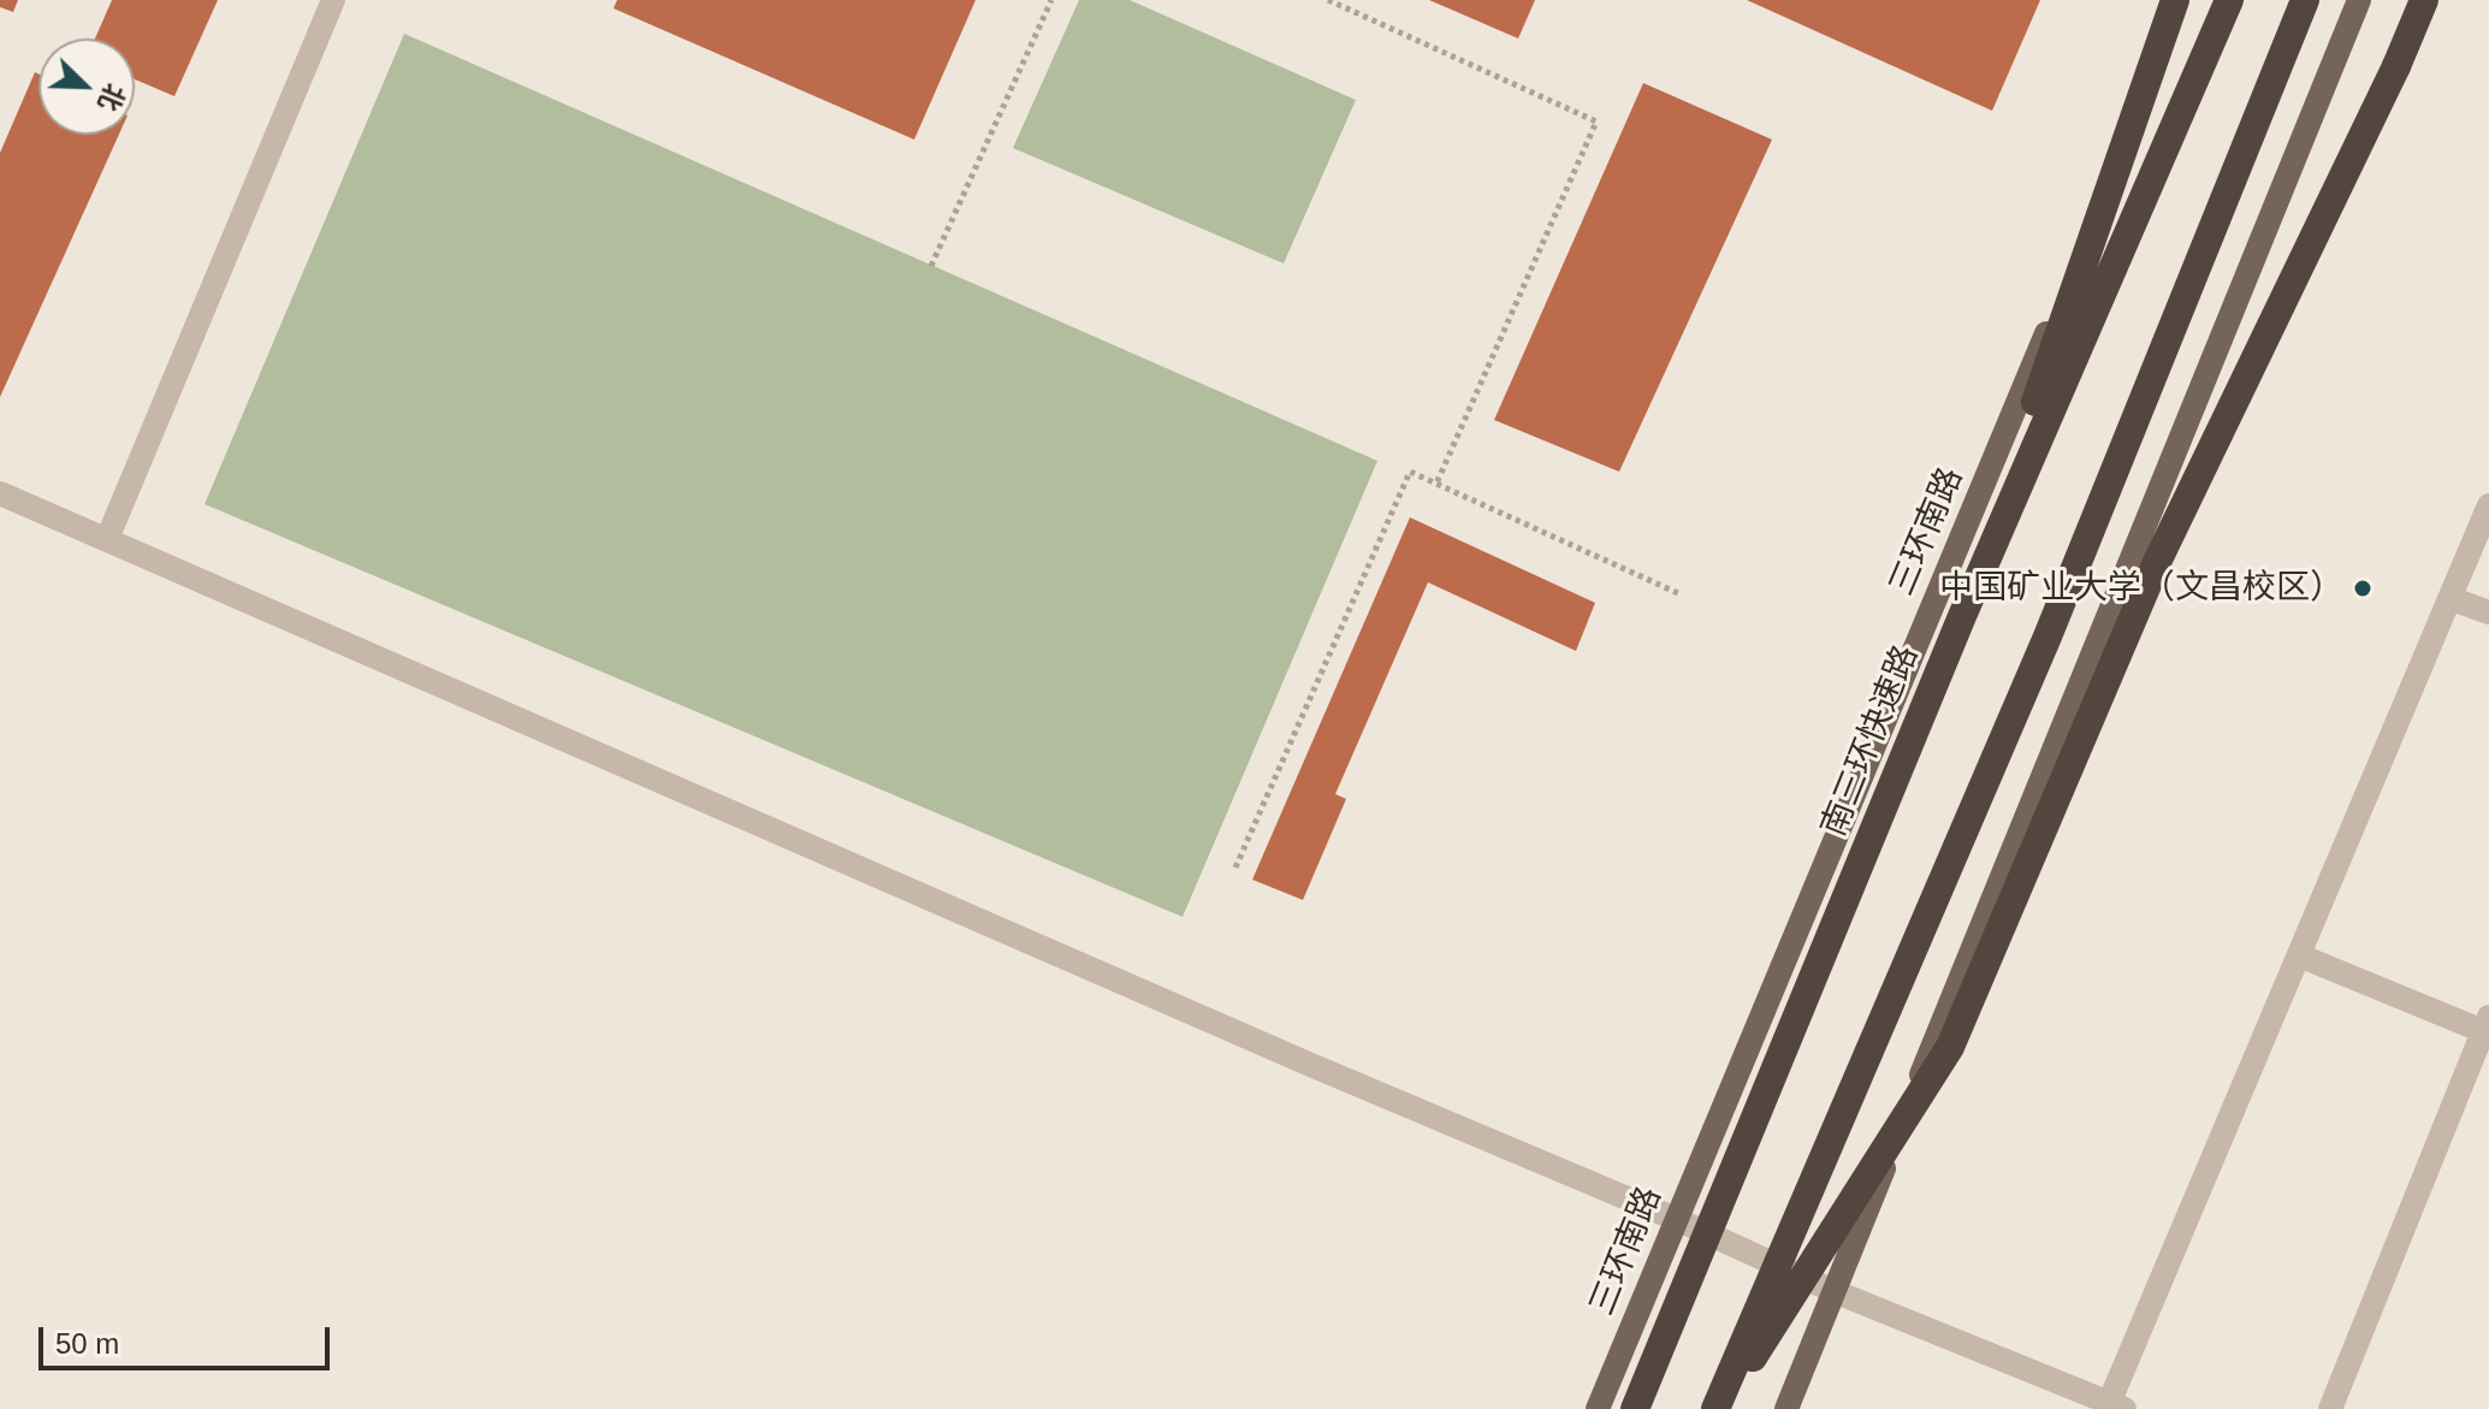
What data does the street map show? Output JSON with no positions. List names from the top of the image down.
{
  "streets": {
    "highway": ["南三环快速路"],
    "main road": ["三环南路"]
  },
  "places": ["中国矿业大学（文昌校区）"],
  "scale_bar": "50 m",
  "north": "bottom right"
}
